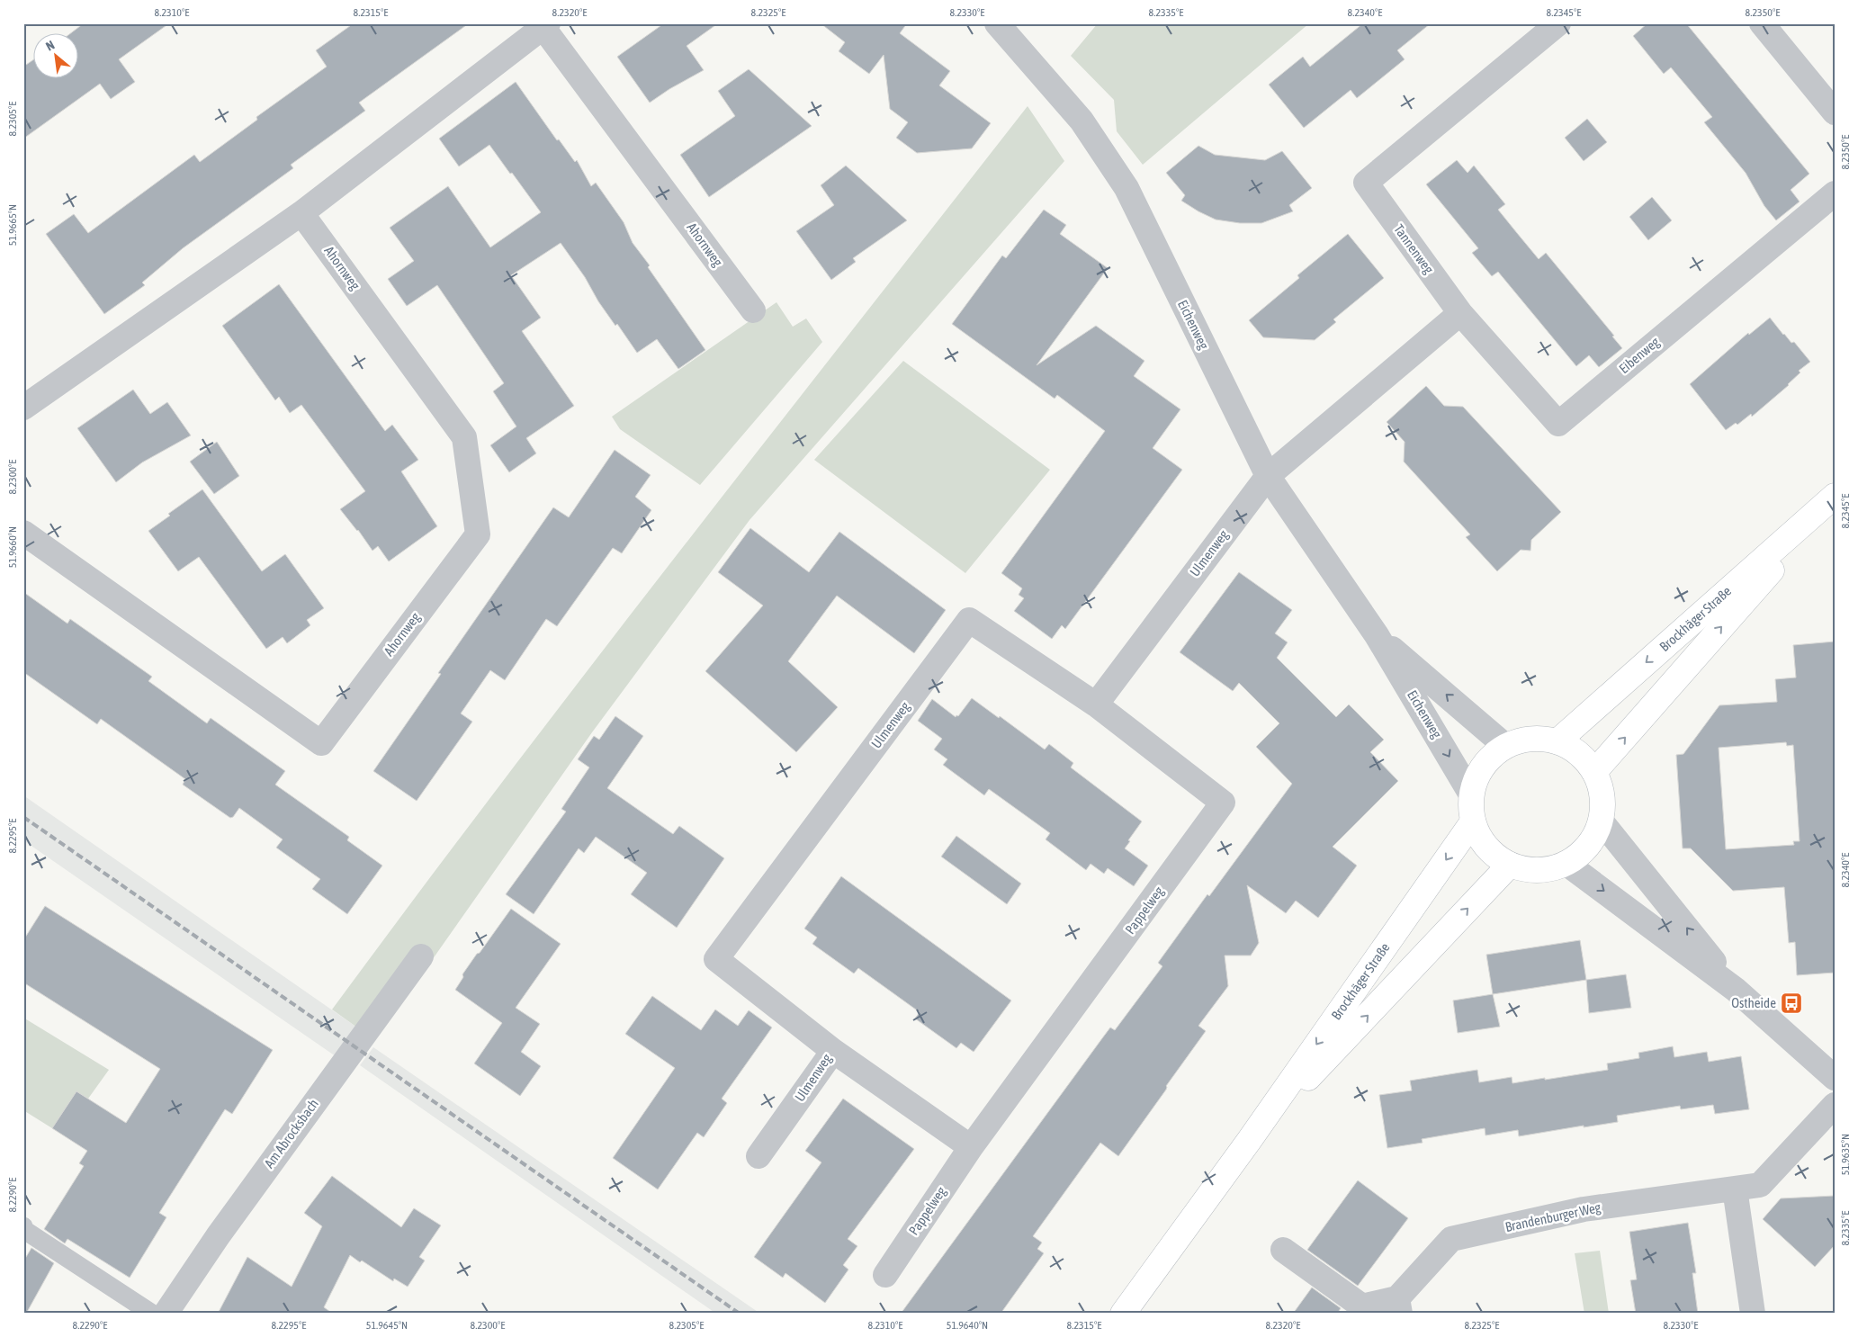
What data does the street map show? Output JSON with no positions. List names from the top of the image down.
{
  "streets": {
    "street": [
      "Ahornweg",
      "Tannenweg",
      "Eichenweg",
      "Eibenweg",
      "Ulmenweg",
      "Brockhäger Straße",
      "Pappelweg",
      "Am Abrocksbach",
      "Brandenburger Weg"
    ]
  },
  "crossings": [
    ["Tannenweg", "Eibenweg"],
    ["Eichenweg", "Ulmenweg"],
    ["Eichenweg", "Brockhäger Straße"],
    ["Ulmenweg", "Pappelweg"]
  ],
  "places": {
    "bus stop": ["Ostheide"]
  },
  "north": "top left",
  "coordinates": [
    "8.2310°E",
    "8.2315°E",
    "8.2320°E",
    "8.2325°E",
    "8.2330°E",
    "8.2335°E",
    "8.2340°E",
    "8.2345°E",
    "8.2350°E",
    "8.2305°E",
    "51.9665°N",
    "8.2300°E",
    "51.9660°N",
    "8.2295°E",
    "51.9635°N",
    "8.2290°E",
    "51.9645°N",
    "51.9640°N"
  ]
}
